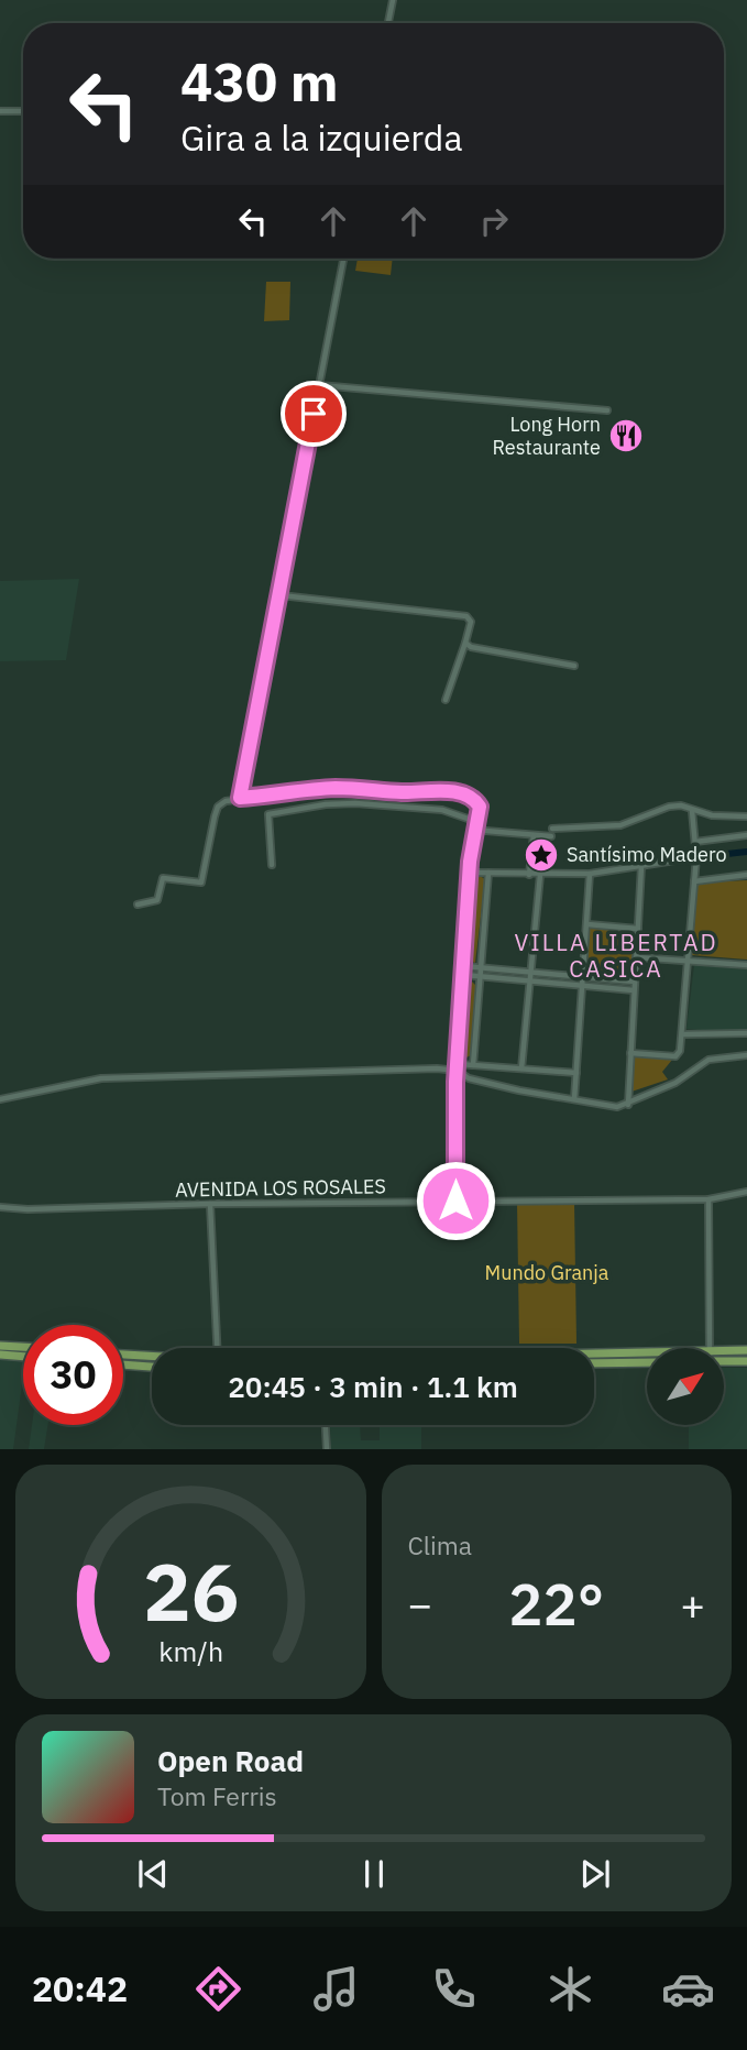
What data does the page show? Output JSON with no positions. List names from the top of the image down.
{
  "streets": {
    "street": ["AVENIDA LOS ROSALES"]
  },
  "districts": ["VILLA LIBERTAD CASICA"],
  "parks": ["Mundo Granja"],
  "places": {
    "restaurant": ["Long Horn Restaurante"],
    "place": ["Santísimo Madero"]
  },
  "north": "top right",
  "page": {
    "turn": ["430 m", "Gira a la izquierda"],
    "limit": "30",
    "trip": "20:45 · 3 min · 1.1 km",
    "tile": "Clima",
    "heat": ["−", "22°", "+"],
    "song": ["Open Road", "Tom Ferris"],
    "tabs": "20:42",
    "gauge": ["26", "km/h"]
  }
}
